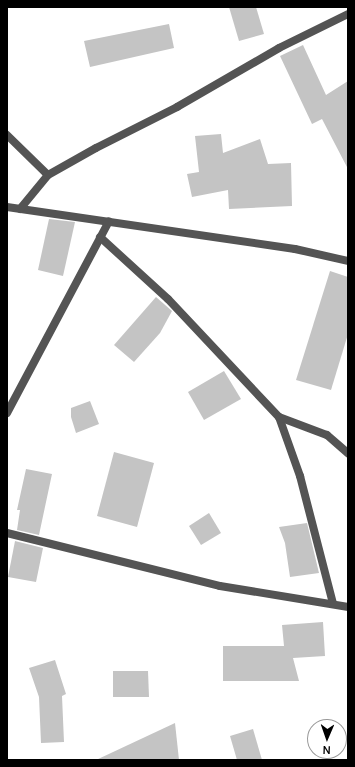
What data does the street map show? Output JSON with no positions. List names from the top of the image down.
{
  "north": "bottom"
}
